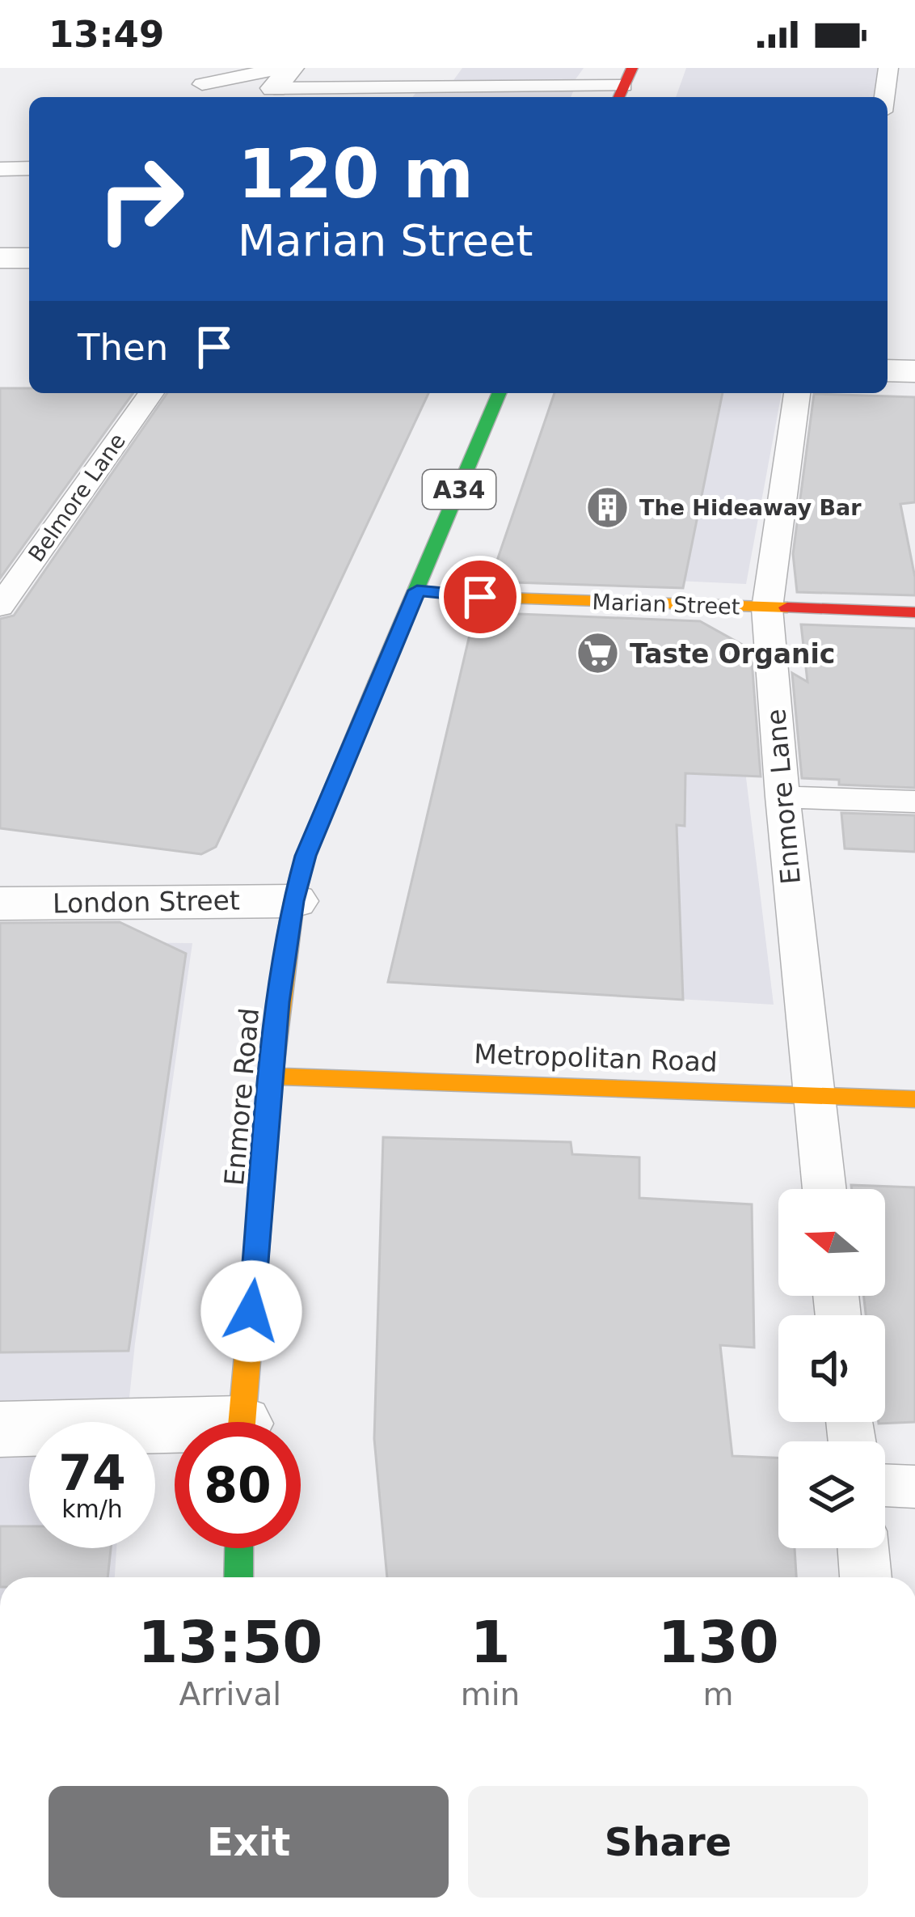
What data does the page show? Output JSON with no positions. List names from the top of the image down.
{
  "streets": {
    "main road": [
      "A34",
      "Marian Street",
      "Metropolitan Road",
      "Enmore Road"
    ],
    "street": ["London Street"],
    "lane": ["Belmore Lane", "Enmore Lane"]
  },
  "crossings": [
    ["Marian Street", "Enmore Lane"],
    ["Marian Street", "Enmore Road"],
    ["Enmore Lane", "Metropolitan Road"],
    ["London Street", "Enmore Road"],
    ["Metropolitan Road", "Enmore Road"]
  ],
  "places": {
    "building": ["The Hideaway Bar"],
    "supermarket": ["Taste Organic"]
  },
  "north": "left",
  "page": {
    "status": "13:49",
    "turn": ["120 m", "Marian Street"],
    "then": "Then",
    "speed": "74 km/h",
    "limit": "80",
    "eta": [
      "13:50",
      "Arrival",
      "1",
      "min",
      "130",
      "m"
    ],
    "buttons": ["Exit", "Share"]
  }
}
